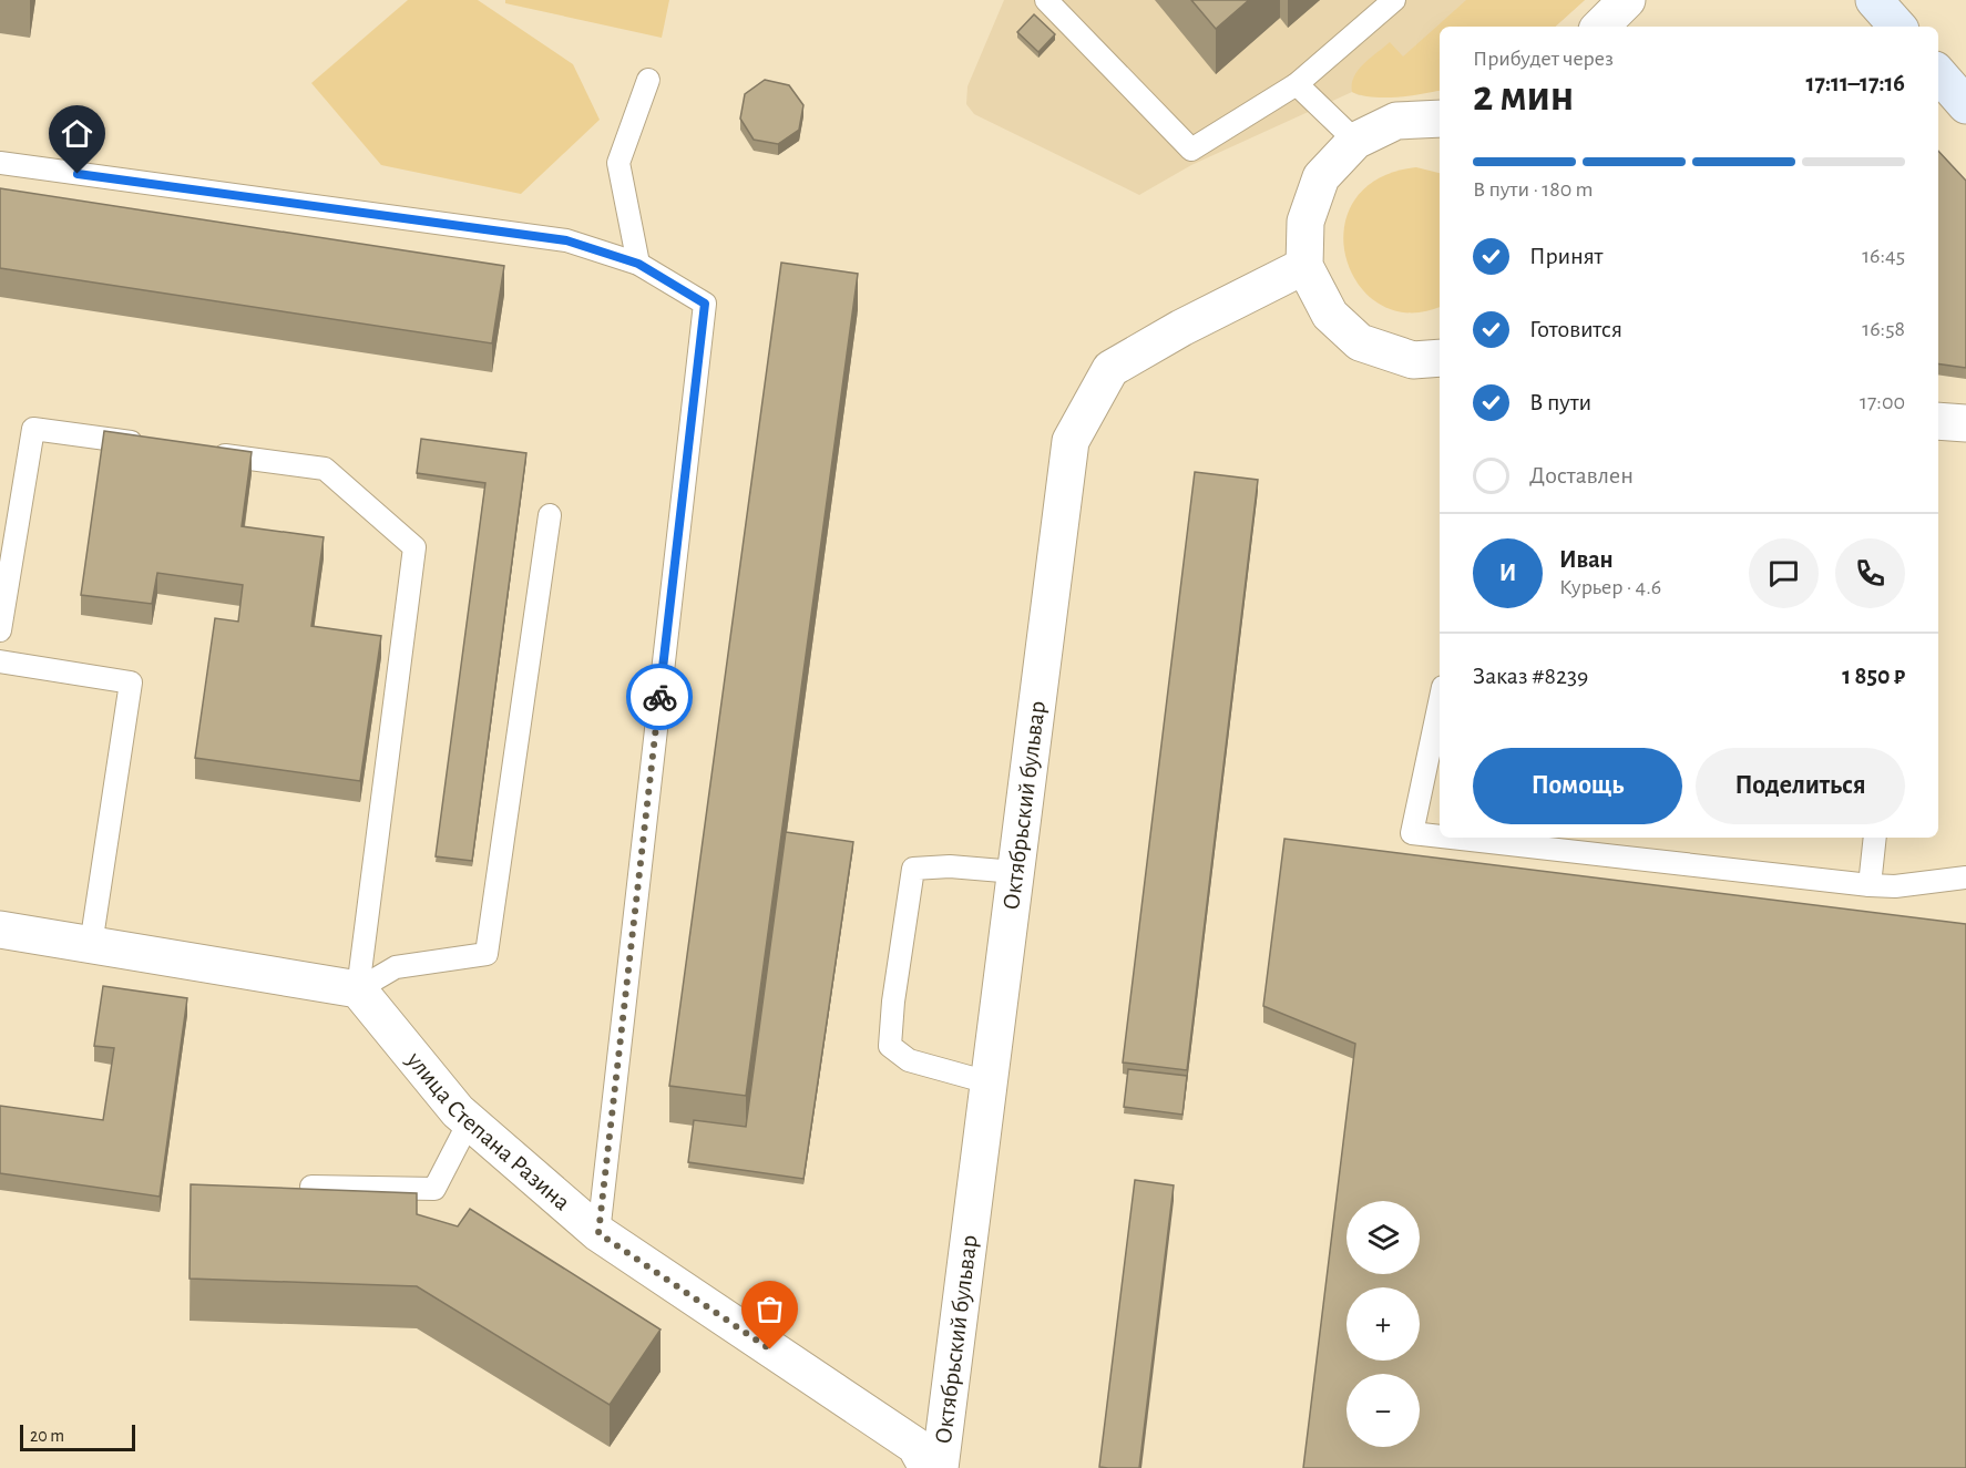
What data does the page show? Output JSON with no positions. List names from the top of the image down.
{
  "streets": {
    "street": ["Октябрьский бульвар", "улица Степана Разина"]
  },
  "scale_bar": "20 m",
  "page": {
    "heading": ["2 мин", "Прибудет через", "17:11–17:16"],
    "panel": [
      "Иван",
      "Курьер · 4.6",
      "Заказ #8239",
      "1 850 ₽"
    ],
    "bar": "В пути · 180 m",
    "list": [
      ["Принят", "16:45"],
      ["Готовится", "16:58"],
      ["В пути", "17:00"],
      "Доставлен"
    ],
    "round": "И",
    "buttons": ["Помощь", "Поделиться"],
    "map_buttons": ["+", "−"],
    "scale": "20 m"
  }
}
